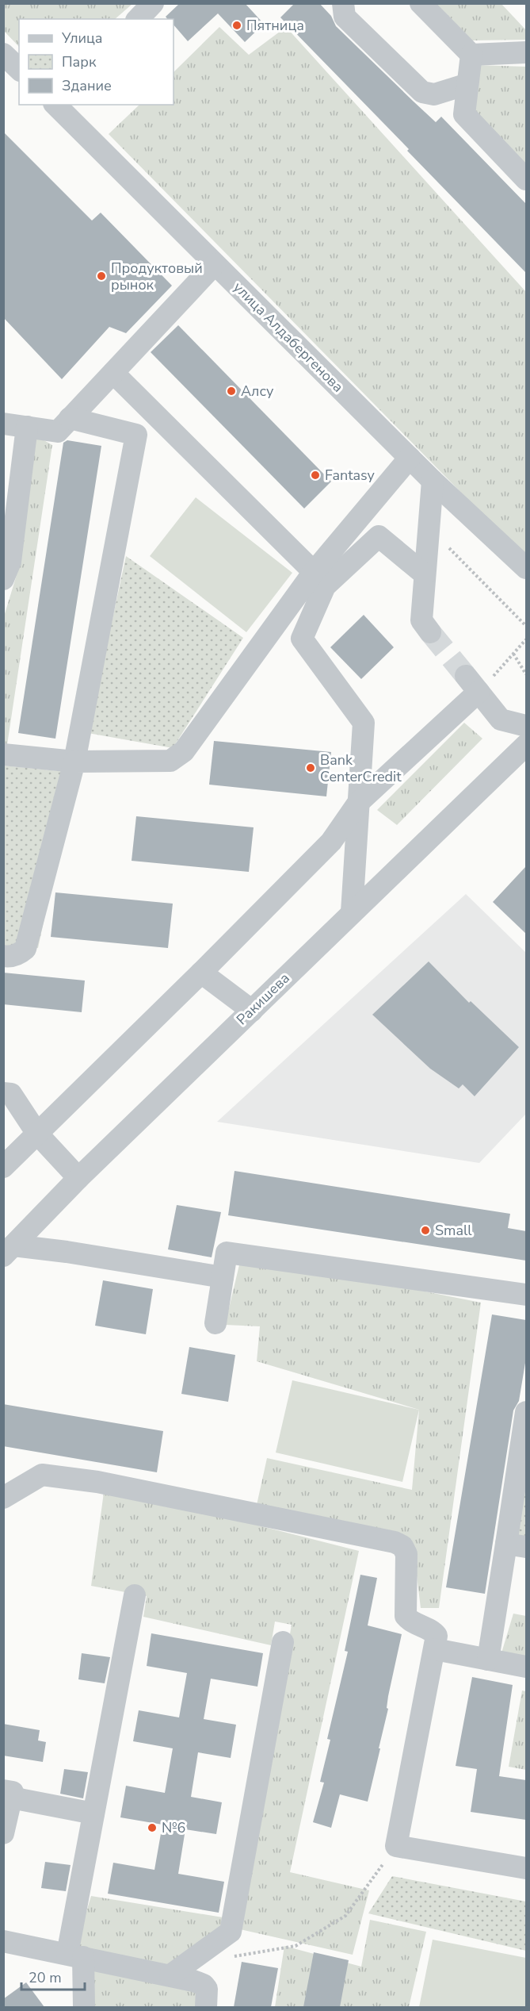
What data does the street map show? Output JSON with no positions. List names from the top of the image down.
{
  "streets": {
    "street": ["улица Алдабергенова", "Ракишева"]
  },
  "places": [
    "Пятница",
    "Продуктовый рынок",
    "Алсу",
    "Fantasy",
    "Bank CenterCredit",
    "Small",
    "№6"
  ],
  "legend": ["Улица", "Парк", "Здание"],
  "scale_bar": "20 m"
}
